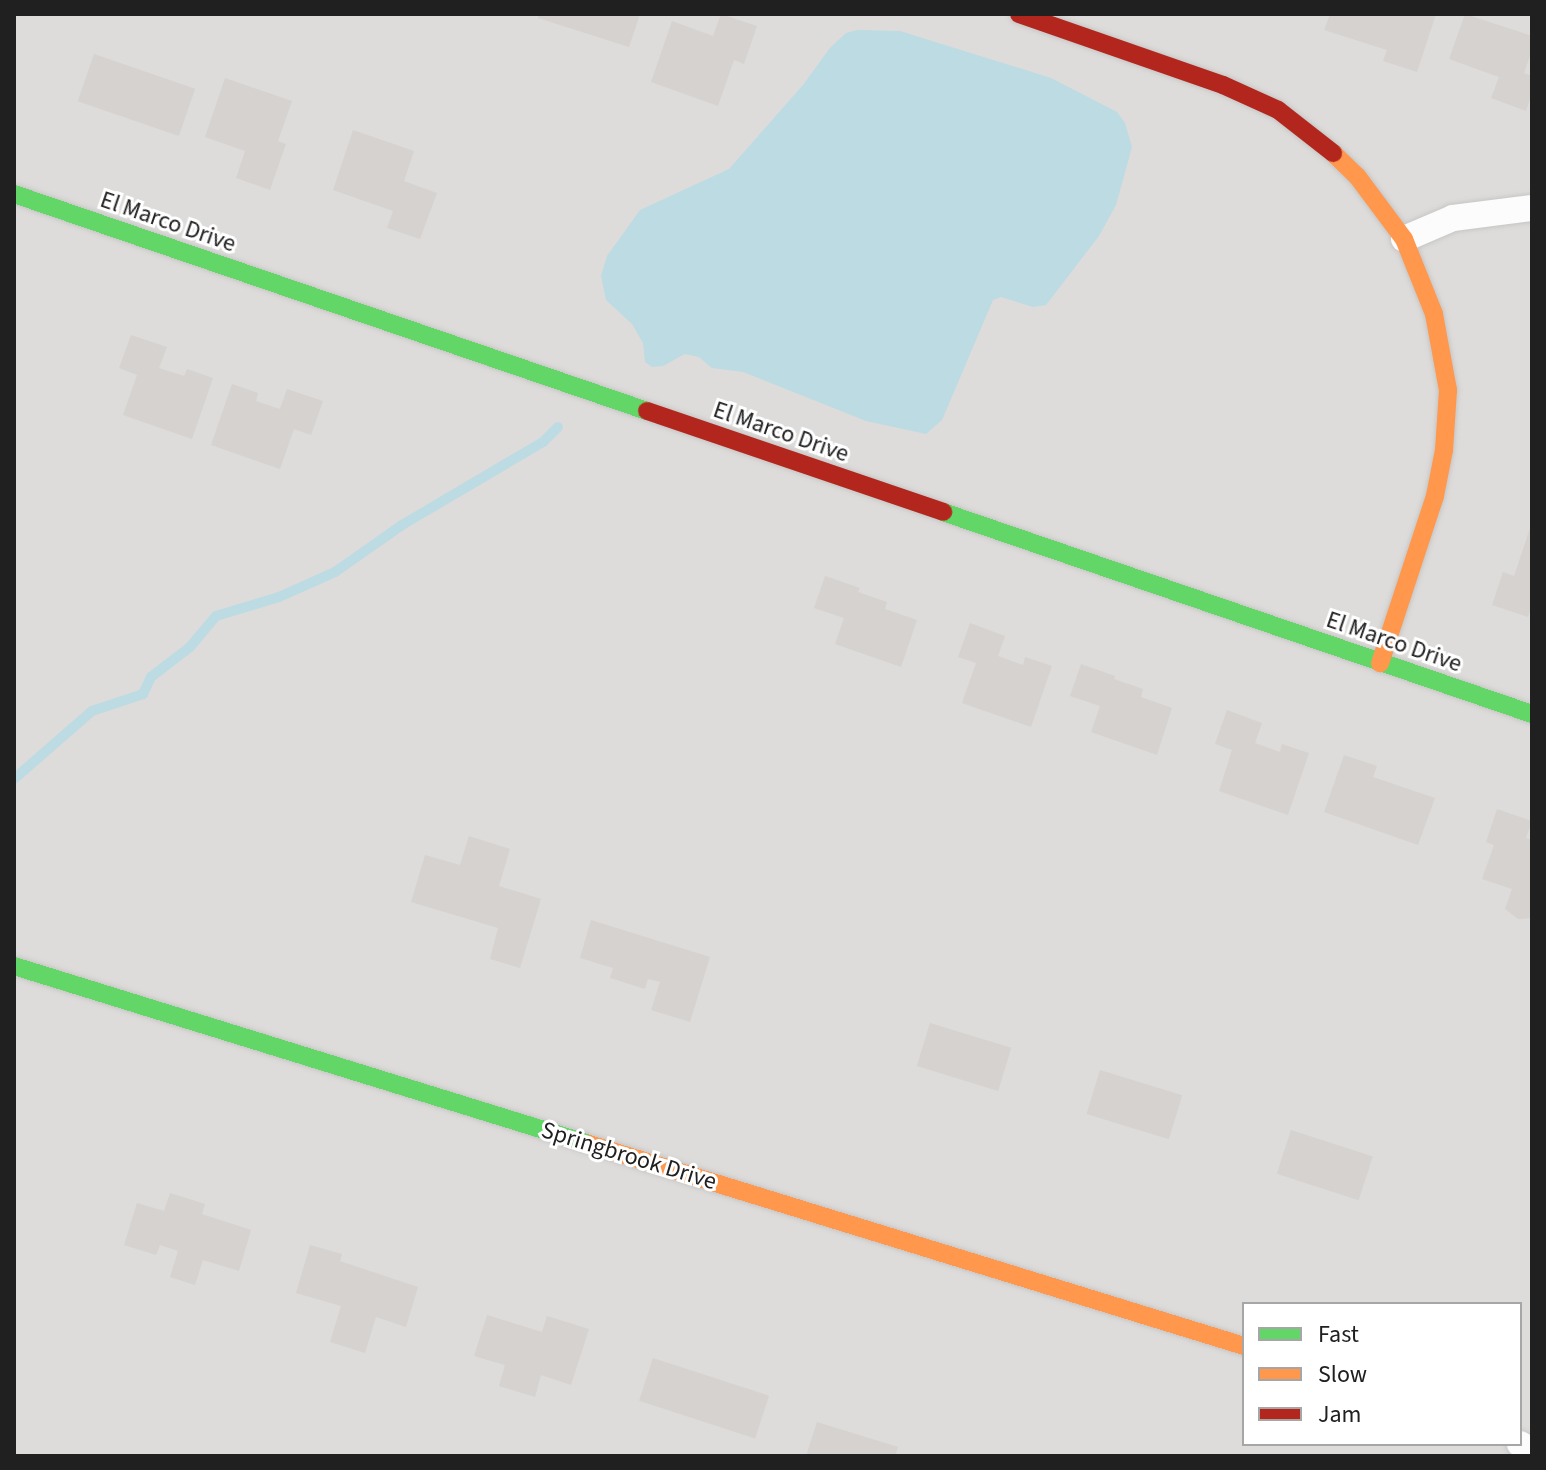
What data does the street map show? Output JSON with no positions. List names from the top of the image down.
{
  "streets": {
    "street": ["El Marco Drive", "Springbrook Drive"]
  },
  "legend": ["Fast", "Slow", "Jam"]
}
